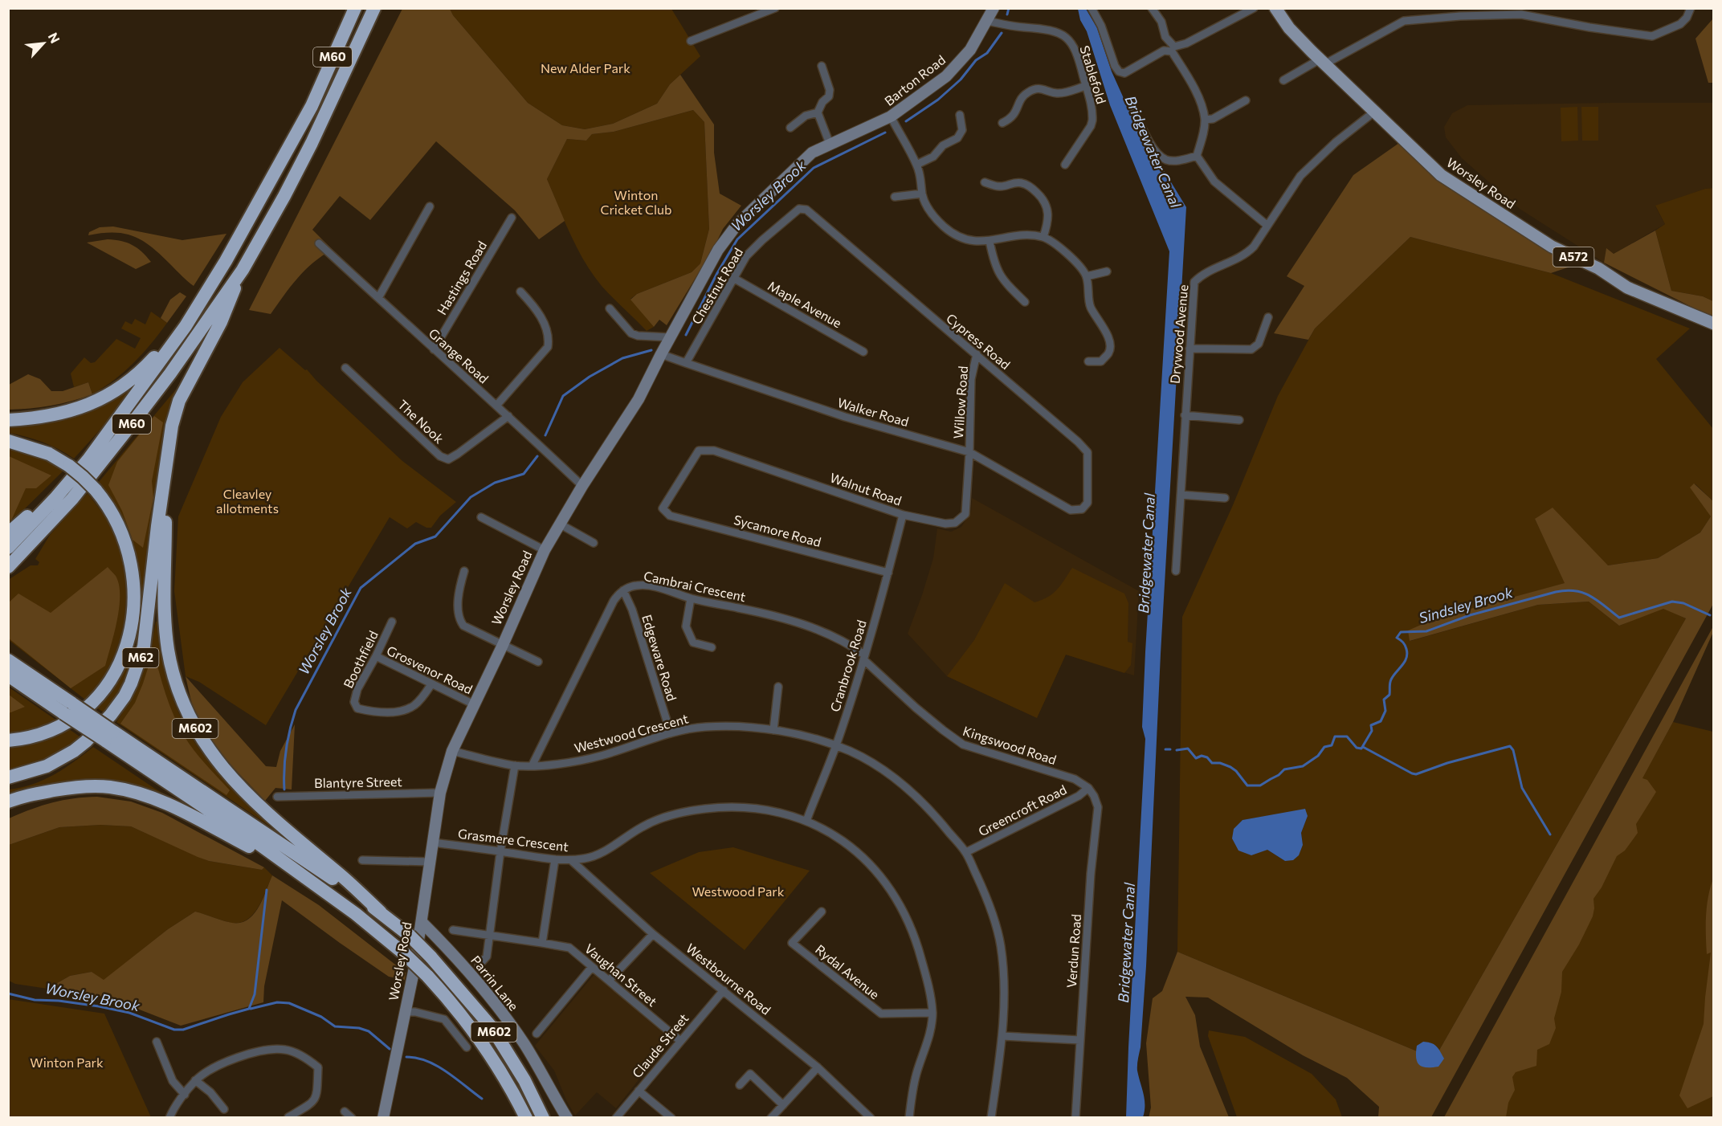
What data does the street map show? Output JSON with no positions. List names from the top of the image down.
{
  "streets": {
    "highway": ["M60", "M62", "M602"],
    "main road": [
      "Barton Road",
      "Worsley Road",
      "A572",
      "Parrin Lane"
    ],
    "street": [
      "Stablefold",
      "Hastings Road",
      "Chestnut Road",
      "Maple Avenue",
      "Drywood Avenue",
      "Cypress Road",
      "Grange Road",
      "Willow Road",
      "Walker Road",
      "The Nook",
      "Walnut Road",
      "Sycamore Road",
      "Cambrai Crescent",
      "Edgeware Road",
      "Boothfield",
      "Cranbrook Road",
      "Grosvenor Road",
      "Westwood Crescent",
      "Kingswood Road",
      "Blantyre Street",
      "Greencroft Road",
      "Grasmere Crescent",
      "Verdun Road",
      "Rydal Avenue",
      "Vaughan Street",
      "Westbourne Road",
      "Claude Street"
    ]
  },
  "crossings": [
    ["M60", "M62"],
    ["M60", "M602"],
    ["Stablefold", "Barton Road"],
    ["Barton Road", "Worsley Road"],
    ["Worsley Road", "Drywood Avenue"],
    ["Worsley Road", "Grange Road"],
    ["Worsley Road", "Walker Road"],
    ["Worsley Road", "Grosvenor Road"],
    ["Worsley Road", "Westwood Crescent"],
    ["Worsley Road", "Blantyre Street"],
    ["Worsley Road", "Grasmere Crescent"],
    ["Worsley Road", "Parrin Lane"],
    ["Hastings Road", "Grange Road"],
    ["Chestnut Road", "Maple Avenue"],
    ["Chestnut Road", "Cypress Road"],
    ["Chestnut Road", "Walker Road"],
    ["Cypress Road", "Willow Road"],
    ["Cypress Road", "Walker Road"],
    ["Grange Road", "The Nook"],
    ["Willow Road", "Walker Road"],
    ["Willow Road", "Walnut Road"],
    ["Walker Road", "Walnut Road"],
    ["Walnut Road", "Sycamore Road"],
    ["Walnut Road", "Cranbrook Road"],
    ["Sycamore Road", "Cranbrook Road"],
    ["Cambrai Crescent", "Edgeware Road"],
    ["Cambrai Crescent", "Cranbrook Road"],
    ["Cambrai Crescent", "Kingswood Road"],
    ["M62", "M602"],
    ["Edgeware Road", "Westwood Crescent"],
    ["Boothfield", "Grosvenor Road"],
    ["Cranbrook Road", "Westwood Crescent"],
    ["Cranbrook Road", "Kingswood Road"],
    ["Cranbrook Road", "Grasmere Crescent"],
    ["Westwood Crescent", "Greencroft Road"],
    ["Kingswood Road", "Greencroft Road"],
    ["Kingswood Road", "Verdun Road"],
    ["Greencroft Road", "Verdun Road"],
    ["Grasmere Crescent", "Rydal Avenue"],
    ["Grasmere Crescent", "Westbourne Road"],
    ["Vaughan Street", "Claude Street"],
    ["Westbourne Road", "Claude Street"]
  ],
  "water": ["Bridgewater Canal", "Worsley Brook", "Sindsley Brook"],
  "parks": [
    "New Alder Park",
    "Winton Cricket Club",
    "Cleavley allotments",
    "Westwood Park",
    "Winton Park"
  ],
  "north": "top right"
}
